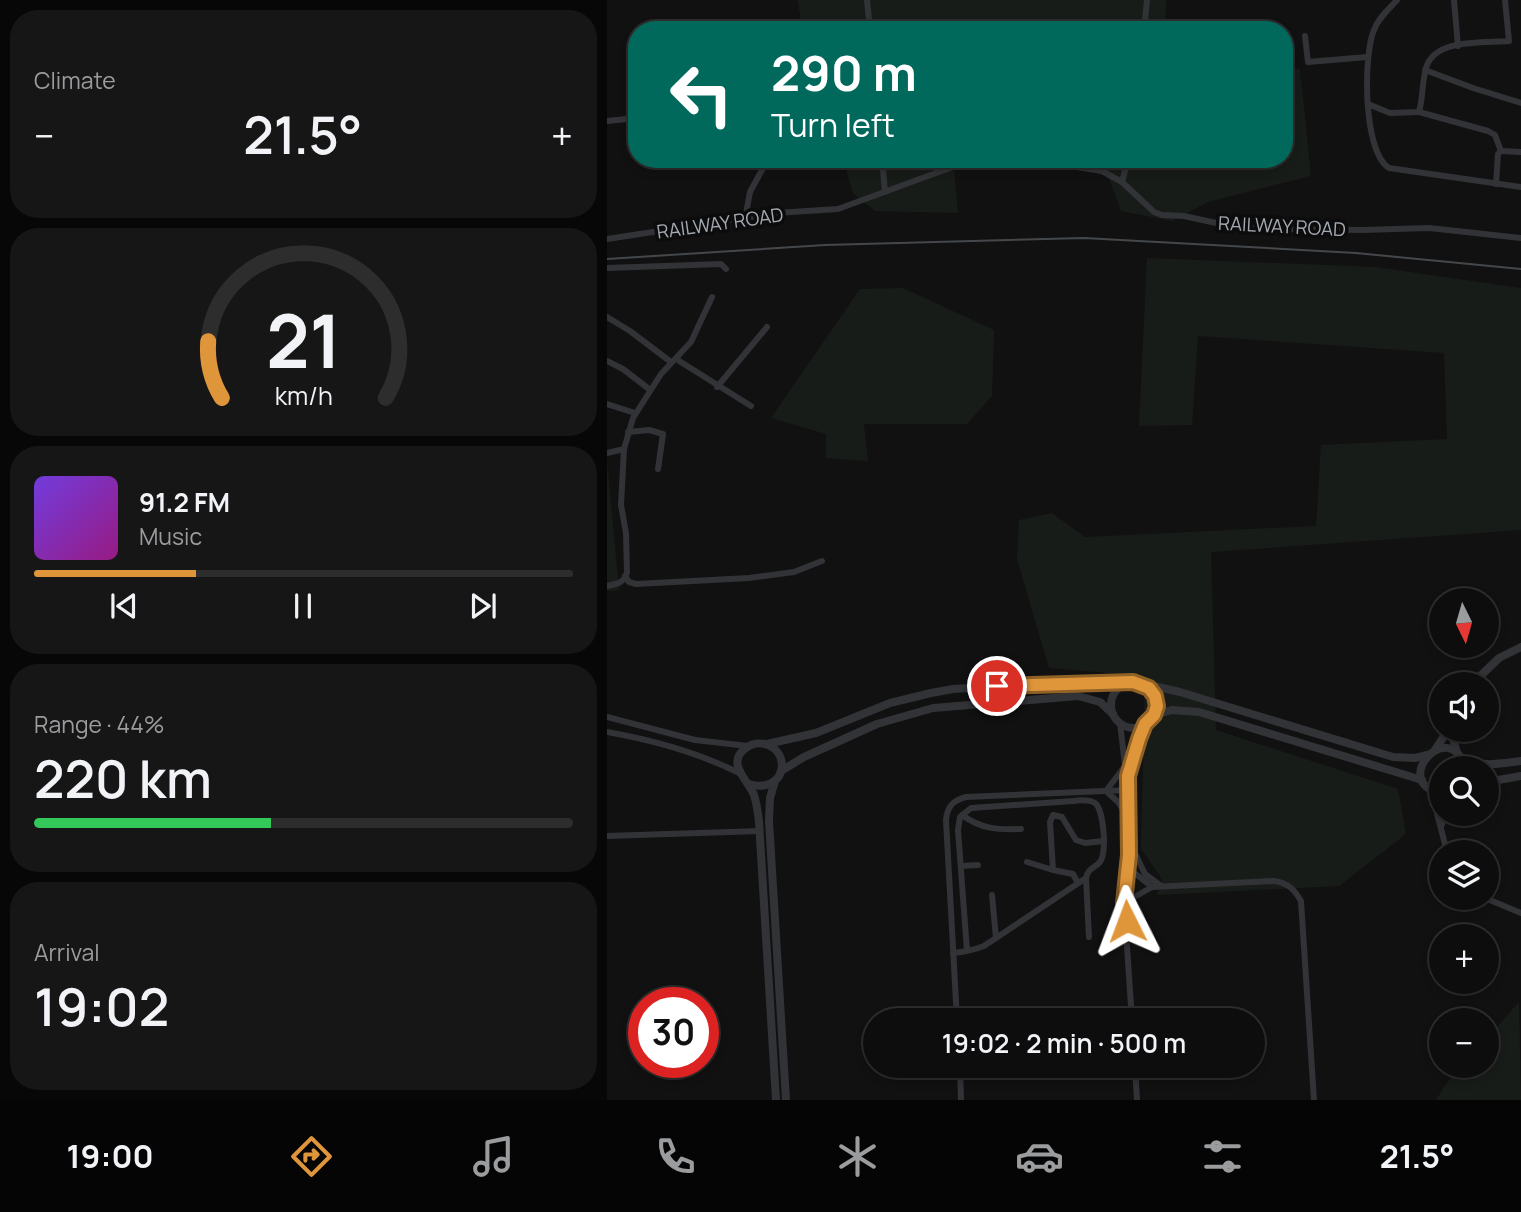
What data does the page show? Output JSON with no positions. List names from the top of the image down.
{
  "streets": {
    "street": ["RAILWAY ROAD"]
  },
  "north": "bottom",
  "page": {
    "tile": [
      "Climate",
      ["Range · 44%", "220 km"],
      ["Arrival", "19:02"]
    ],
    "turn": ["290 m", "Turn left"],
    "heat": ["−", "21.5°", "+"],
    "song": ["91.2 FM", "Music"],
    "map_buttons": ["+", "−"],
    "limit": "30",
    "trip": "19:02 · 2 min · 500 m",
    "tabs": ["19:00", "21.5°"],
    "gauge": ["21", "km/h"]
  }
}
